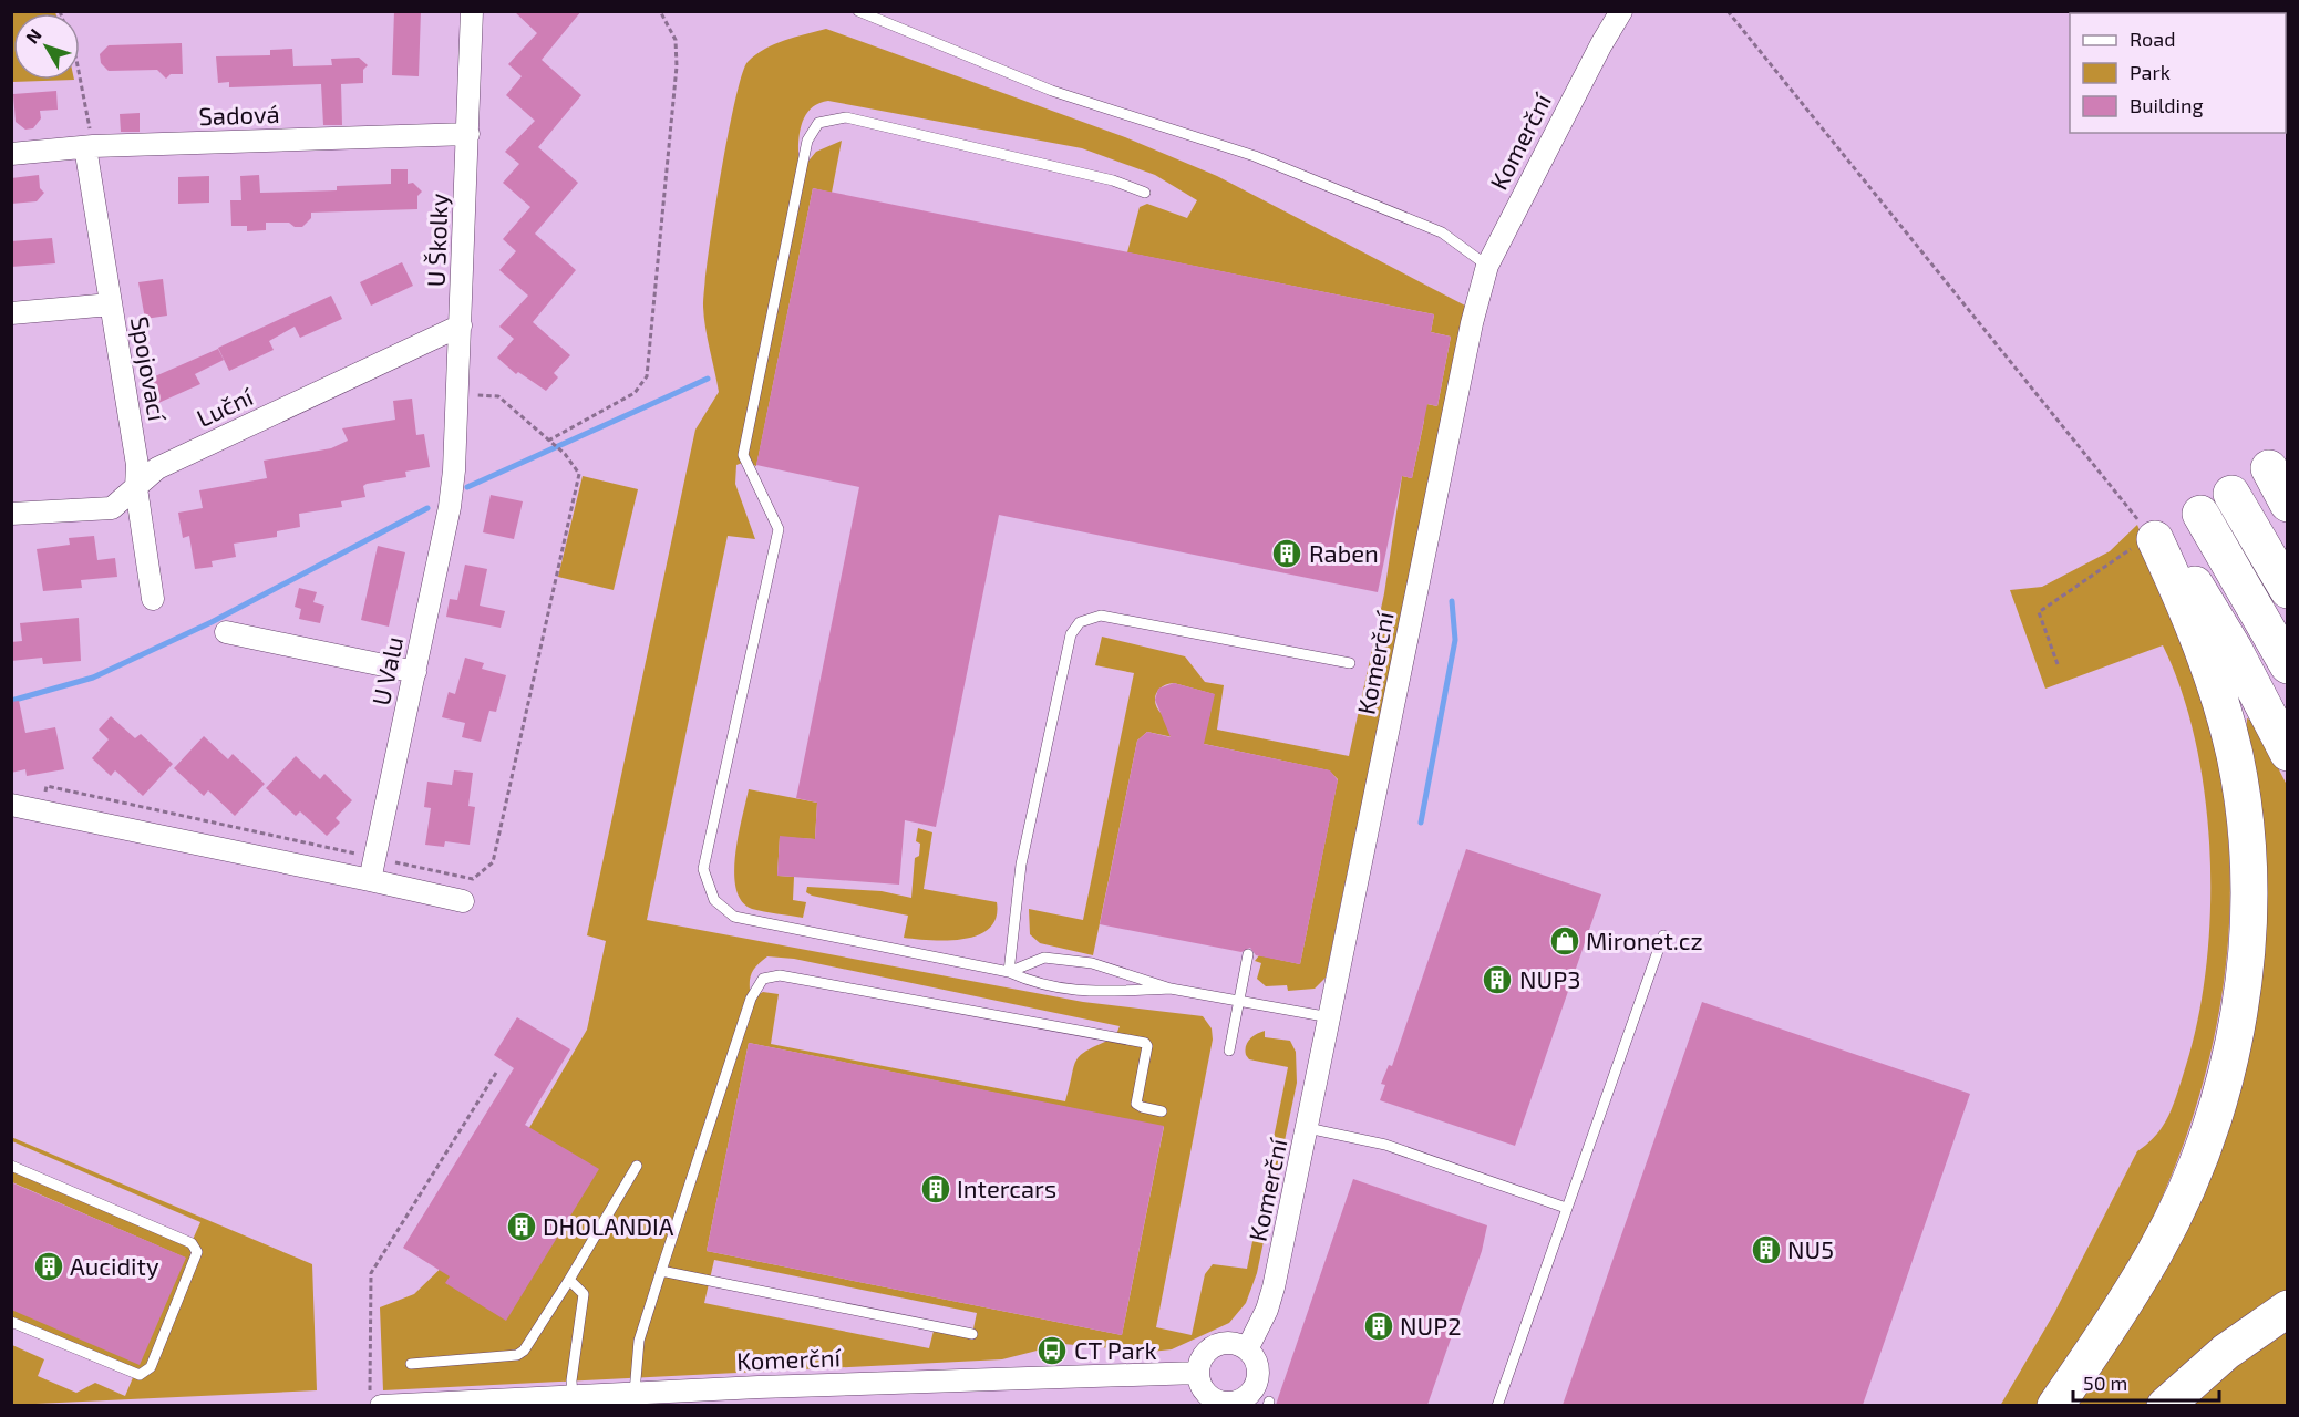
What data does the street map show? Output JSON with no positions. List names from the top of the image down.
{
  "streets": {
    "street": [
      "Sadová",
      "Komerční",
      "U Školky",
      "Spojovací",
      "Luční",
      "U Valu"
    ]
  },
  "crossings": [
    ["Sadová", "U Školky"],
    ["Sadová", "Spojovací"],
    ["U Školky", "Luční"],
    ["U Školky", "U Valu"],
    ["Spojovací", "Luční"]
  ],
  "places": {
    "building": [
      "Raben",
      "NUP3",
      "Intercars",
      "DHOLANDIA",
      "NU5",
      "Aucidity",
      "NUP2"
    ],
    "shop": ["Mironet.cz"],
    "bus stop": ["CT Park"]
  },
  "legend": ["Road", "Park", "Building"],
  "scale_bar": "50 m",
  "north": "top left"
}
